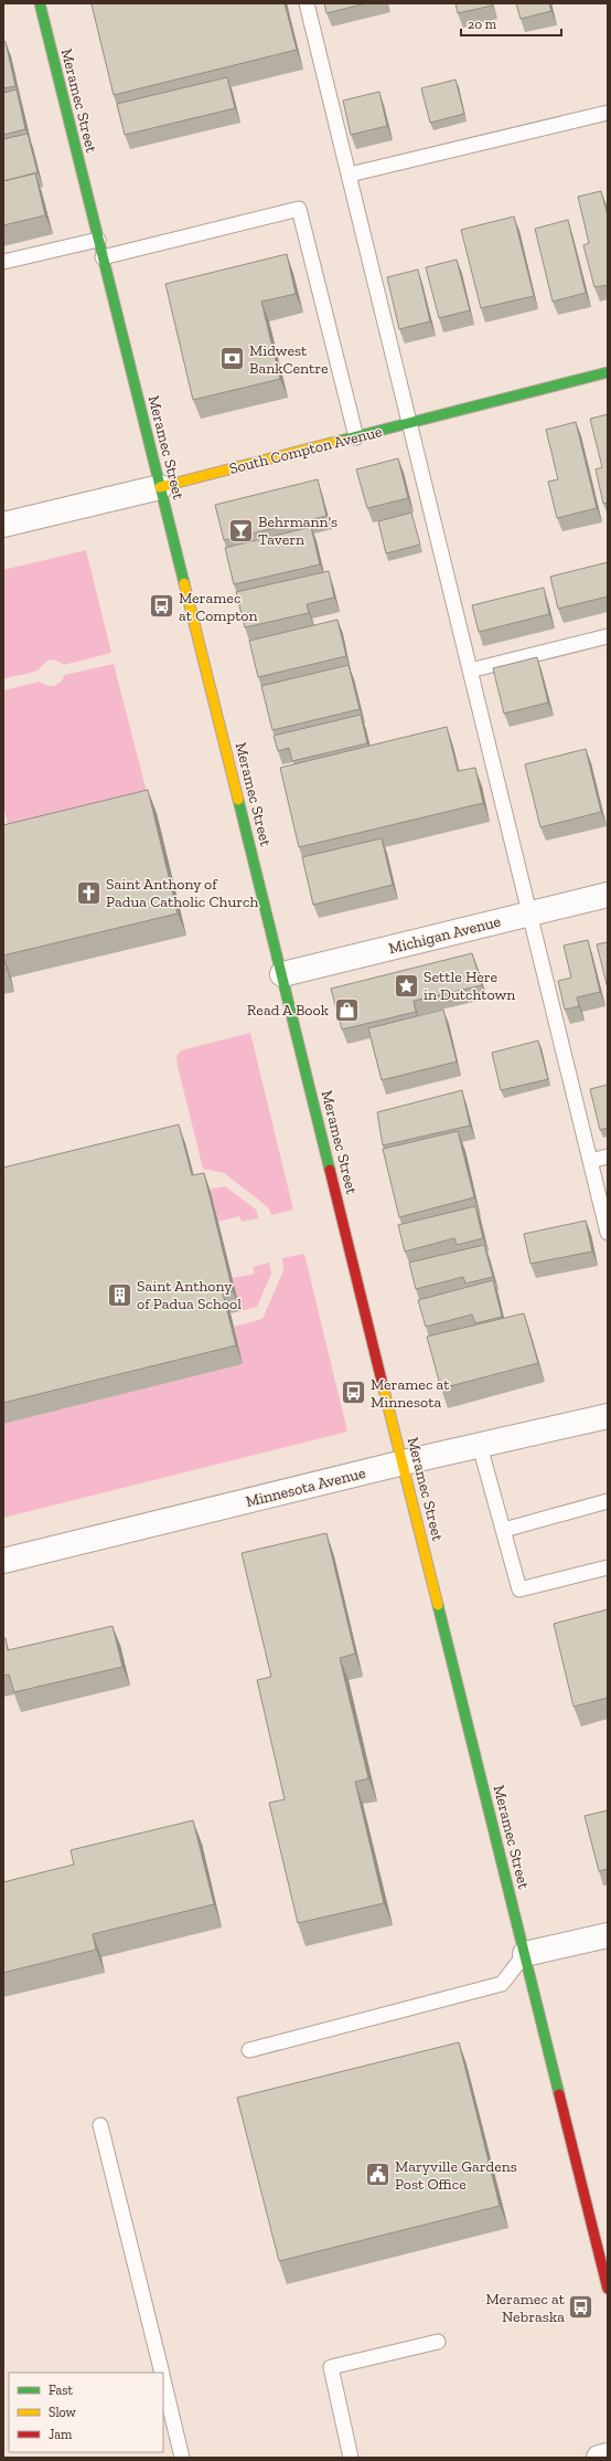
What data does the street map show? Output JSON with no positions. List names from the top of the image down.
{
  "streets": {
    "street": [
      "Meramec Street",
      "South Compton Avenue",
      "Michigan Avenue",
      "Minnesota Avenue"
    ]
  },
  "crossings": [
    ["Meramec Street", "South Compton Avenue"],
    ["Meramec Street", "Michigan Avenue"],
    ["Meramec Street", "Minnesota Avenue"]
  ],
  "places": {
    "bank": ["Midwest BankCentre"],
    "bar": ["Behrmann's Tavern"],
    "bus stop": ["Meramec at Compton", "Meramec at Minnesota", "Meramec at Nebraska"],
    "church": ["Saint Anthony of Padua Catholic Church"],
    "place": ["Settle Here in Dutchtown"],
    "shop": ["Read A Book"],
    "building": ["Saint Anthony of Padua School"],
    "public building": ["Maryville Gardens Post Office"]
  },
  "legend": ["Fast", "Slow", "Jam"],
  "scale_bar": "20 m"
}
